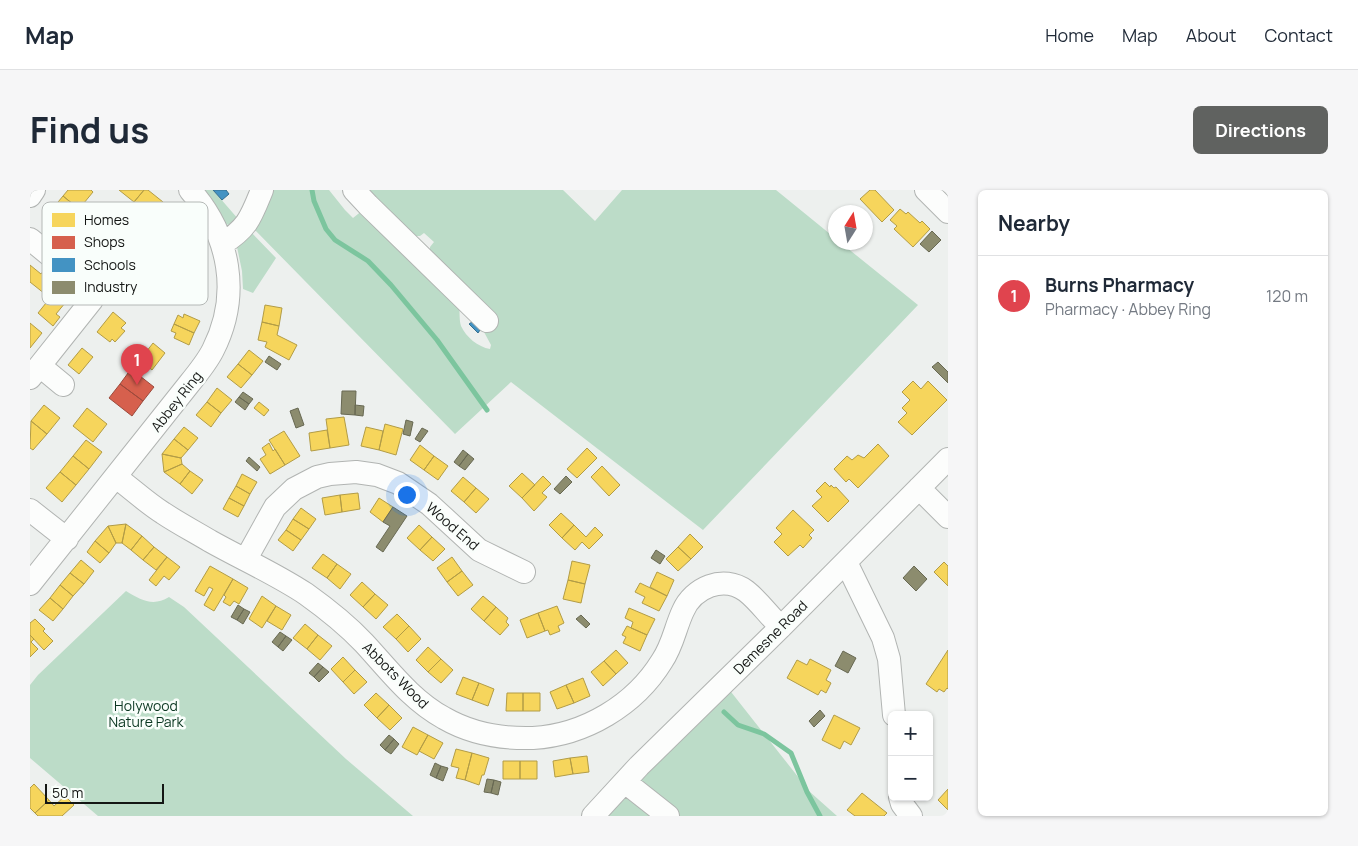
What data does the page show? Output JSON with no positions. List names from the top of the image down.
{
  "streets": {
    "street": [
      "Abbey Ring",
      "Wood End",
      "Demesne Road",
      "Abbots Wood"
    ]
  },
  "crossings": [
    ["Abbey Ring", "Abbots Wood"],
    ["Wood End", "Abbots Wood"],
    ["Demesne Road", "Abbots Wood"]
  ],
  "parks": ["Holywood Nature Park"],
  "legend": [
    "Homes",
    "Shops",
    "Schools",
    "Industry"
  ],
  "scale_bar": "50 m",
  "north": "top",
  "page": {
    "header": "Map",
    "nav": [
      "Home",
      "Map",
      "About",
      "Contact"
    ],
    "title": "Find us",
    "buttons": "Directions",
    "heading": "Nearby",
    "list": [
      {
        "mark": "1",
        "name": "Burns Pharmacy",
        "note": "Pharmacy · Abbey Ring",
        "value": "120 m"
      }
    ],
    "pins": "1",
    "map_buttons": ["+", "−"],
    "scale": "50 m"
  }
}
